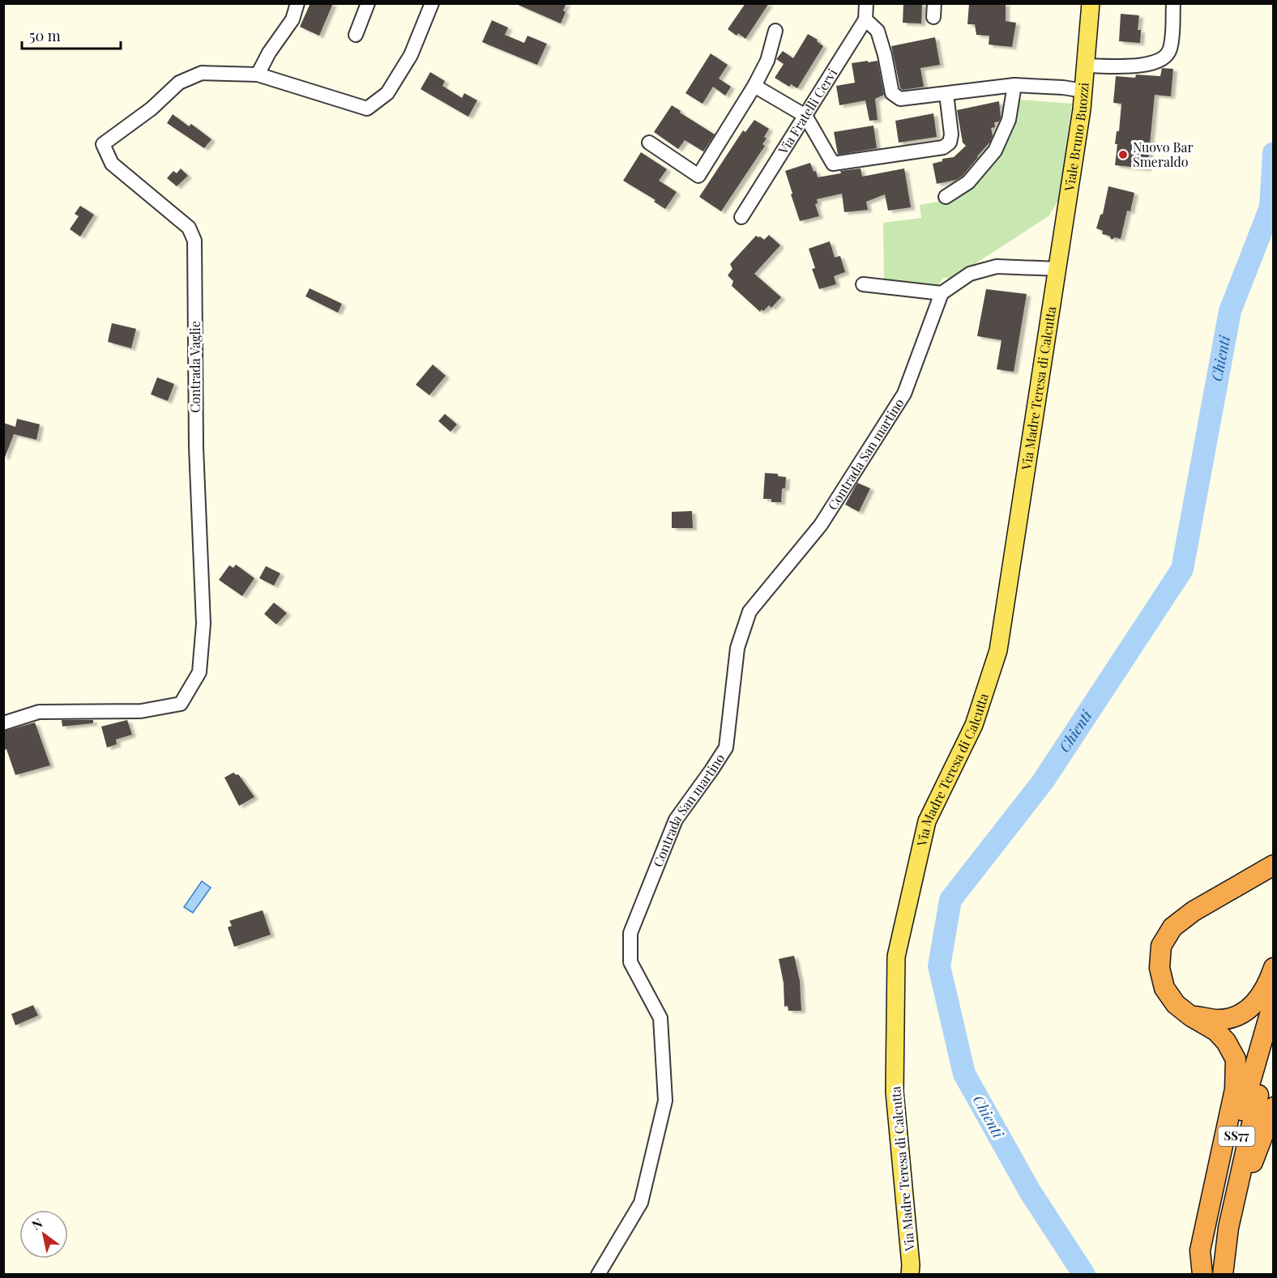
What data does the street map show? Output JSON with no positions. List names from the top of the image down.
{
  "streets": {
    "highway": ["SS77"],
    "main road": ["Viale Bruno Buozzi", "Via Madre Teresa di Calcutta"],
    "street": ["Via Fratelli Cervi", "Contrada Vaglie", "Contrada San martino"]
  },
  "crossings": [
    ["Viale Bruno Buozzi", "Via Madre Teresa di Calcutta"]
  ],
  "water": ["Chienti"],
  "places": ["Nuovo Bar Smeraldo"],
  "scale_bar": "50 m",
  "north": "top left"
}
